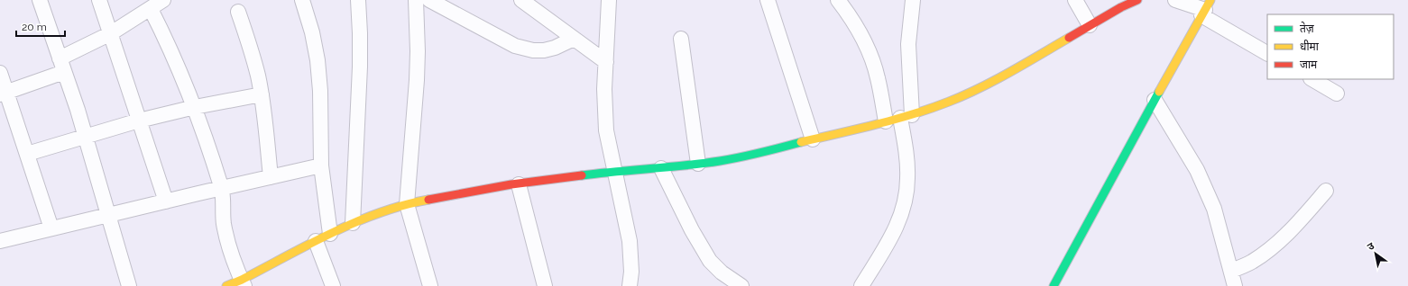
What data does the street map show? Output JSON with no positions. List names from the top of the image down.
{
  "legend": ["तेज़", "धीमा", "जाम"],
  "scale_bar": "20 m",
  "north": "top left"
}
